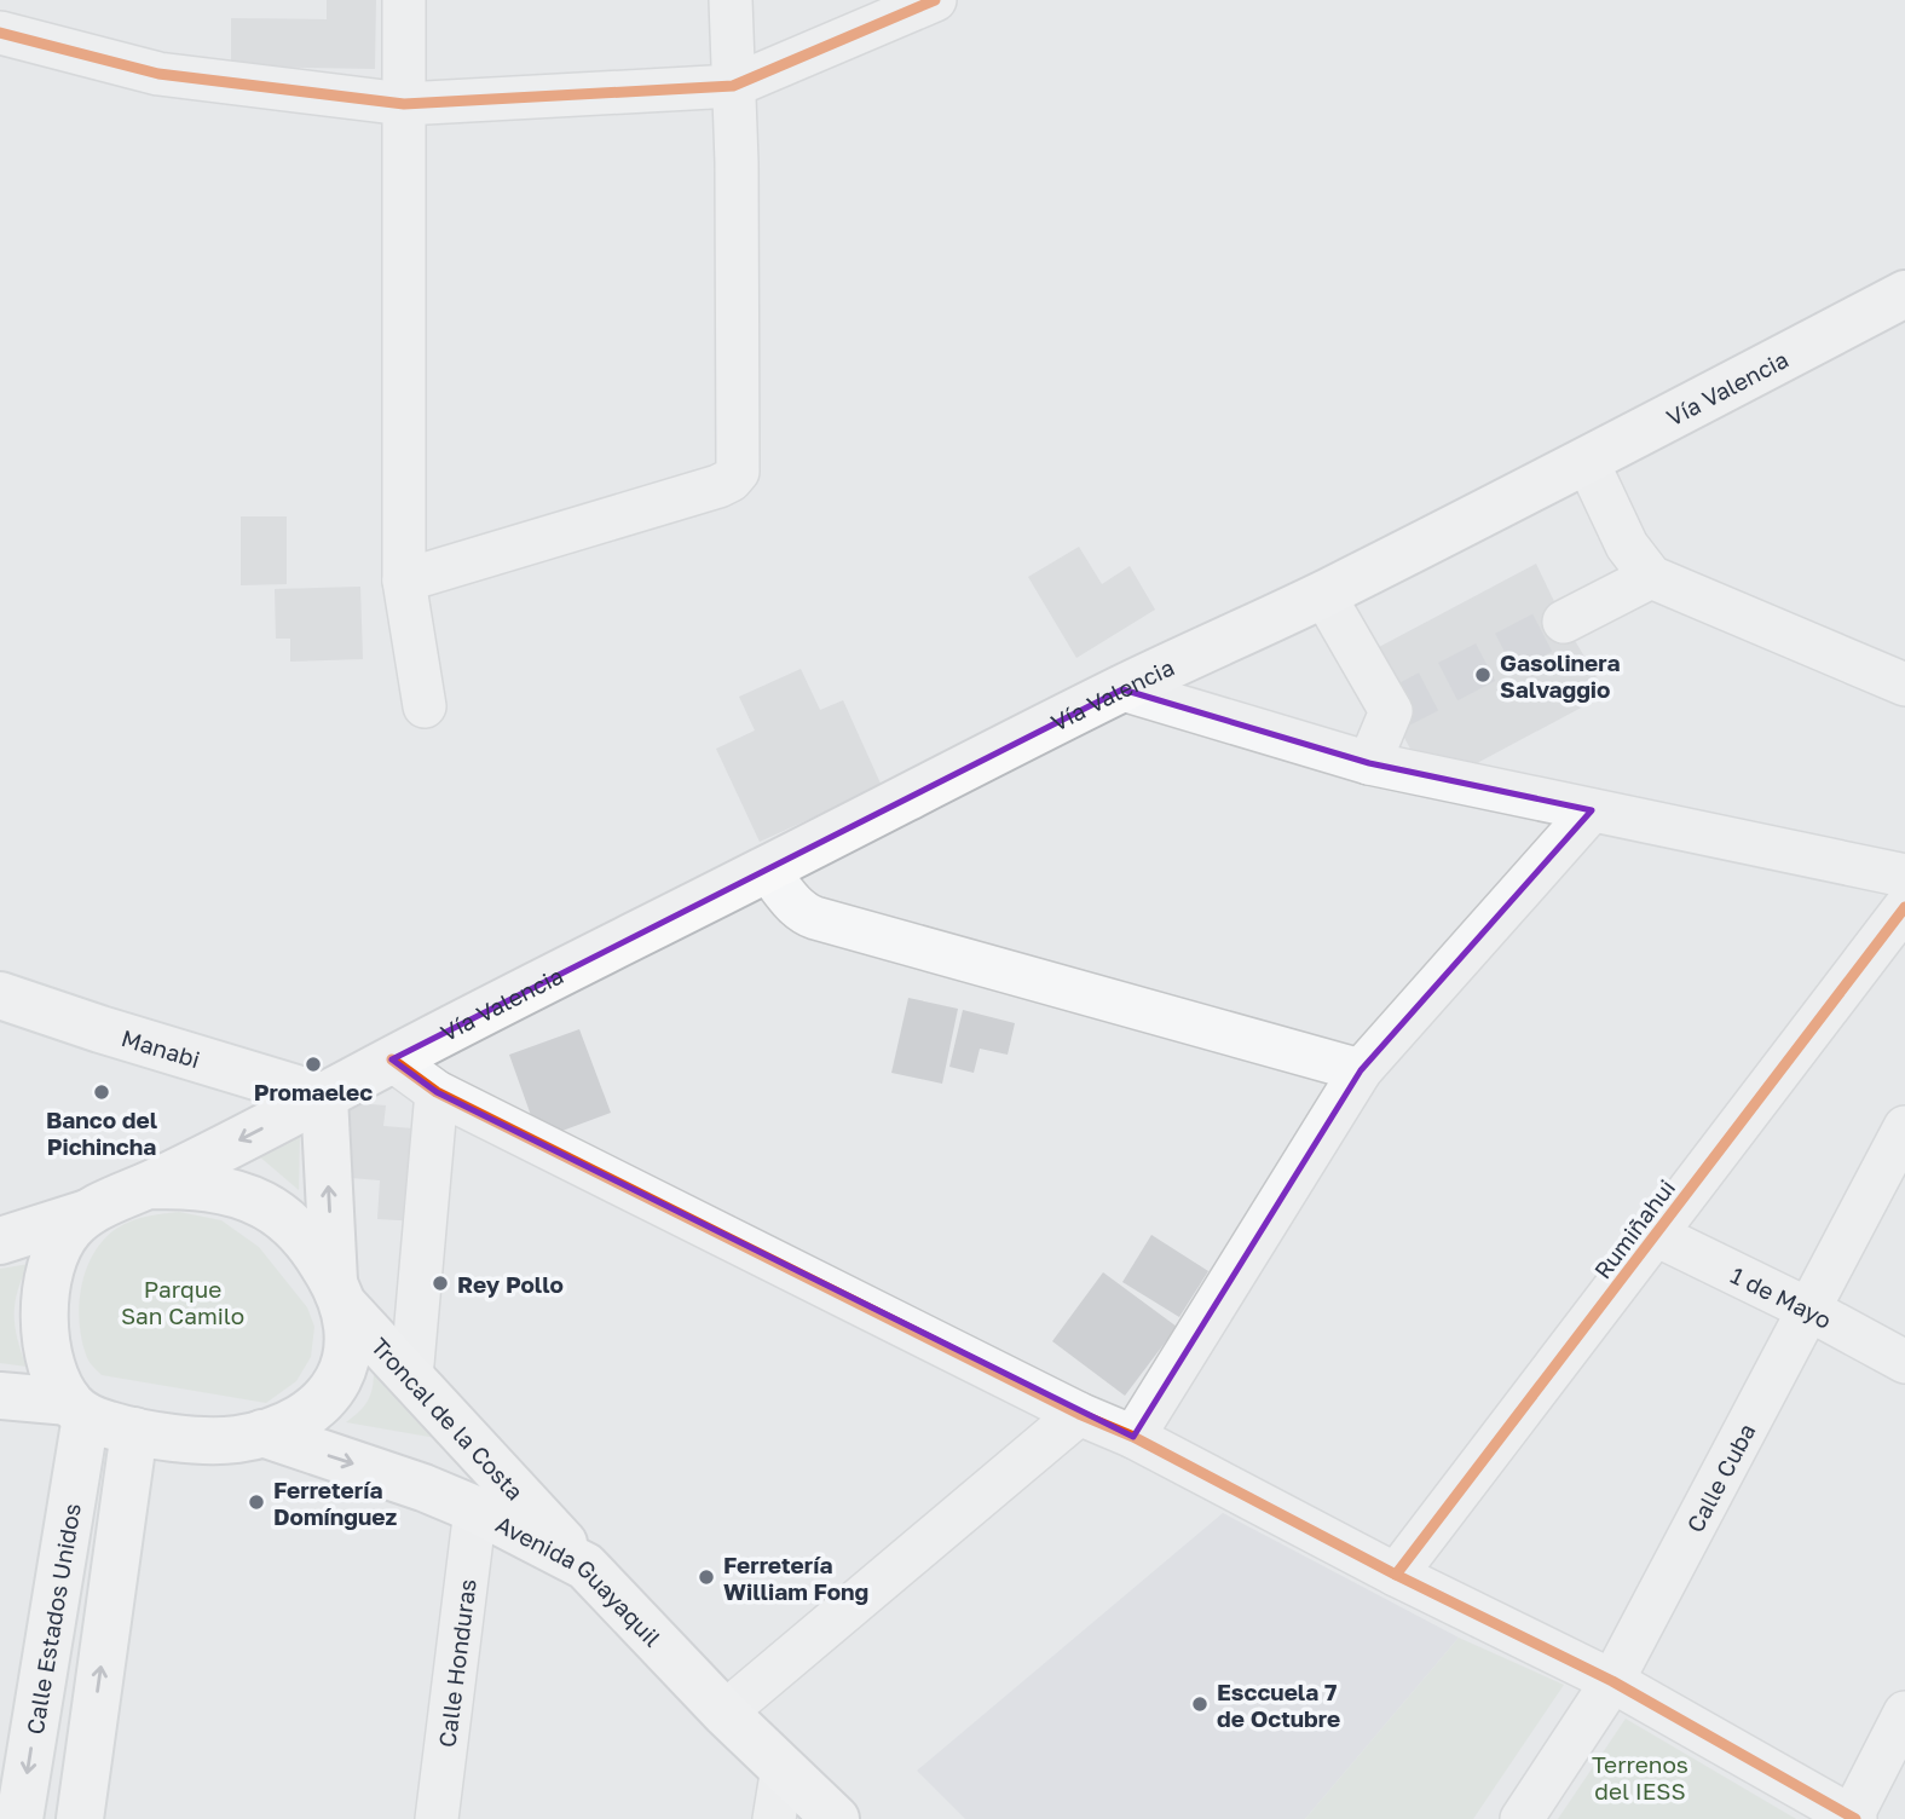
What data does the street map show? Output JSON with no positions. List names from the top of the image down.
{
  "streets": {
    "main road": [
      "Vía Valencia",
      "Manabi",
      "Troncal de la Costa",
      "Avenida Guayaquil",
      "Calle Estados Unidos"
    ],
    "street": [
      "Rumiñahui",
      "1 de Mayo",
      "Calle Cuba",
      "Calle Honduras"
    ]
  },
  "crossings": [
    ["Vía Valencia", "Manabi"],
    ["Vía Valencia", "Troncal de la Costa"],
    ["Vía Valencia", "Avenida Guayaquil"],
    ["Vía Valencia", "Calle Estados Unidos"],
    ["Rumiñahui", "1 de Mayo"],
    ["1 de Mayo", "Calle Cuba"],
    ["Troncal de la Costa", "Avenida Guayaquil"],
    ["Troncal de la Costa", "Calle Estados Unidos"],
    ["Avenida Guayaquil", "Calle Estados Unidos"],
    ["Avenida Guayaquil", "Calle Honduras"]
  ],
  "parks": ["Parque San Camilo", "Terrenos del IESS"],
  "places": [
    "Gasolinera Salvaggio",
    "Promaelec",
    "Banco del Pichincha",
    "Rey Pollo",
    "Ferretería Domínguez",
    "Ferretería William Fong",
    "Esccuela 7 de Octubre"
  ]
}
